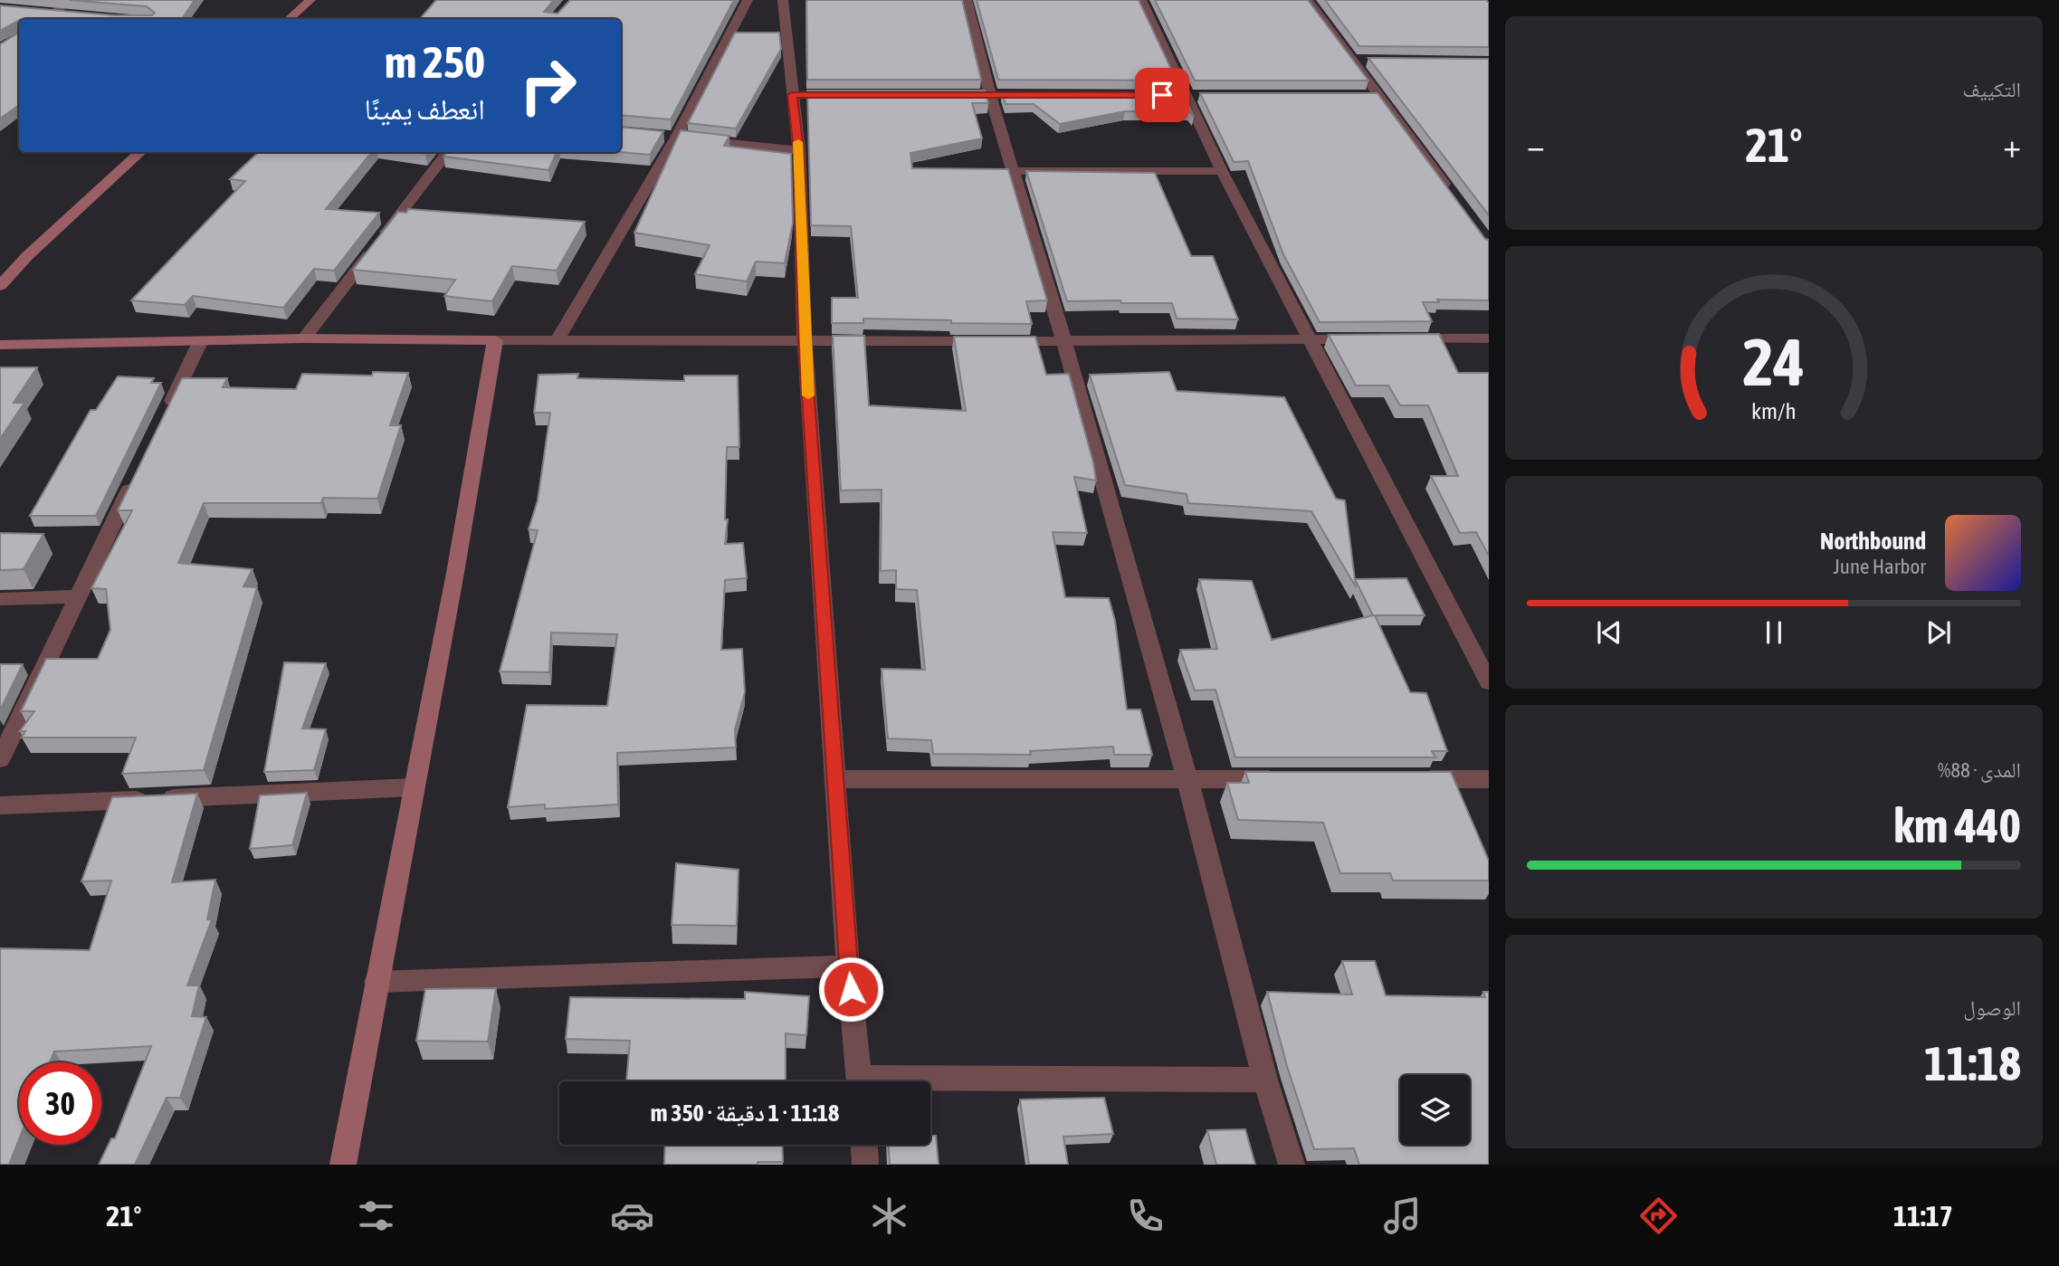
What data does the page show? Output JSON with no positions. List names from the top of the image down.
{
  "page": {
    "tile": [
      "التكييف",
      ["المدى · 88%", "440 km"],
      ["الوصول", "11:18"]
    ],
    "turn": ["250 m", "انعطف يمينًا"],
    "heat": ["−", "21°", "+"],
    "song": ["Northbound", "June Harbor"],
    "limit": "30",
    "trip": "11:18 · 1 دقيقة · 350 m",
    "tabs": ["11:17", "21°"],
    "gauge": ["24", "km/h"]
  }
}
